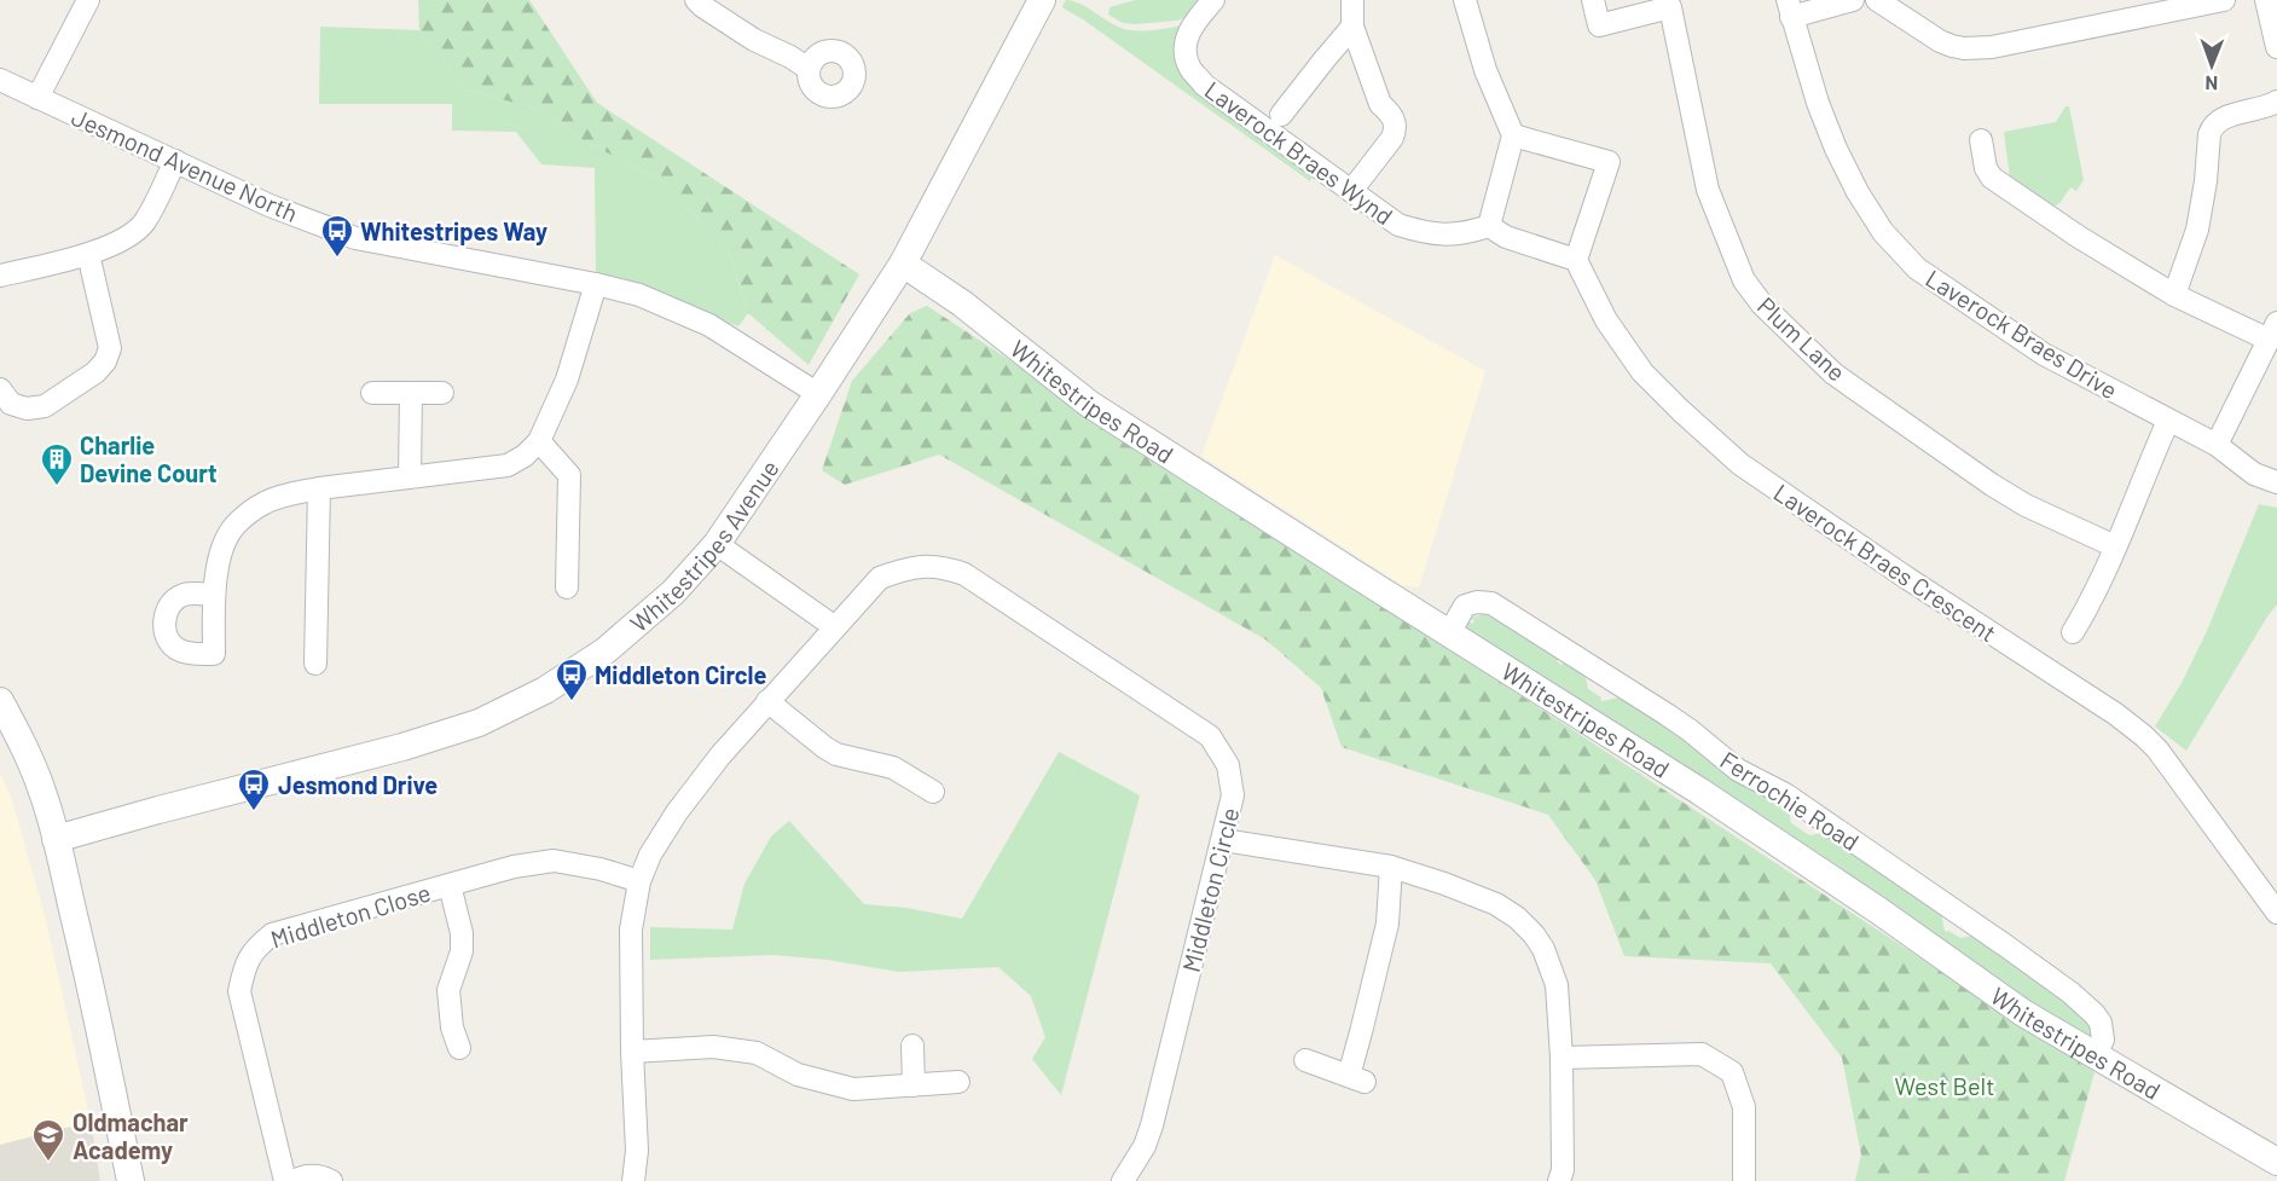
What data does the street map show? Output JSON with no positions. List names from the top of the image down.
{
  "streets": {
    "street": [
      "Laverock Braes Wynd",
      "Jesmond Avenue North",
      "Laverock Braes Drive",
      "Plum Lane",
      "Whitestripes Road",
      "Whitestripes Avenue",
      "Laverock Braes Crescent",
      "Ferrochie Road",
      "Middleton Circle",
      "Middleton Close"
    ]
  },
  "crossings": [
    ["Jesmond Avenue North", "Whitestripes Avenue"],
    ["Whitestripes Road", "Whitestripes Avenue"],
    ["Whitestripes Road", "Ferrochie Road"],
    ["Middleton Circle", "Middleton Close"]
  ],
  "parks": ["West Belt"],
  "places": {
    "bus stop": ["Whitestripes Way", "Middleton Circle", "Jesmond Drive"],
    "building": ["Charlie Devine Court"],
    "school or university": ["Oldmachar Academy"]
  },
  "north": "bottom"
}
